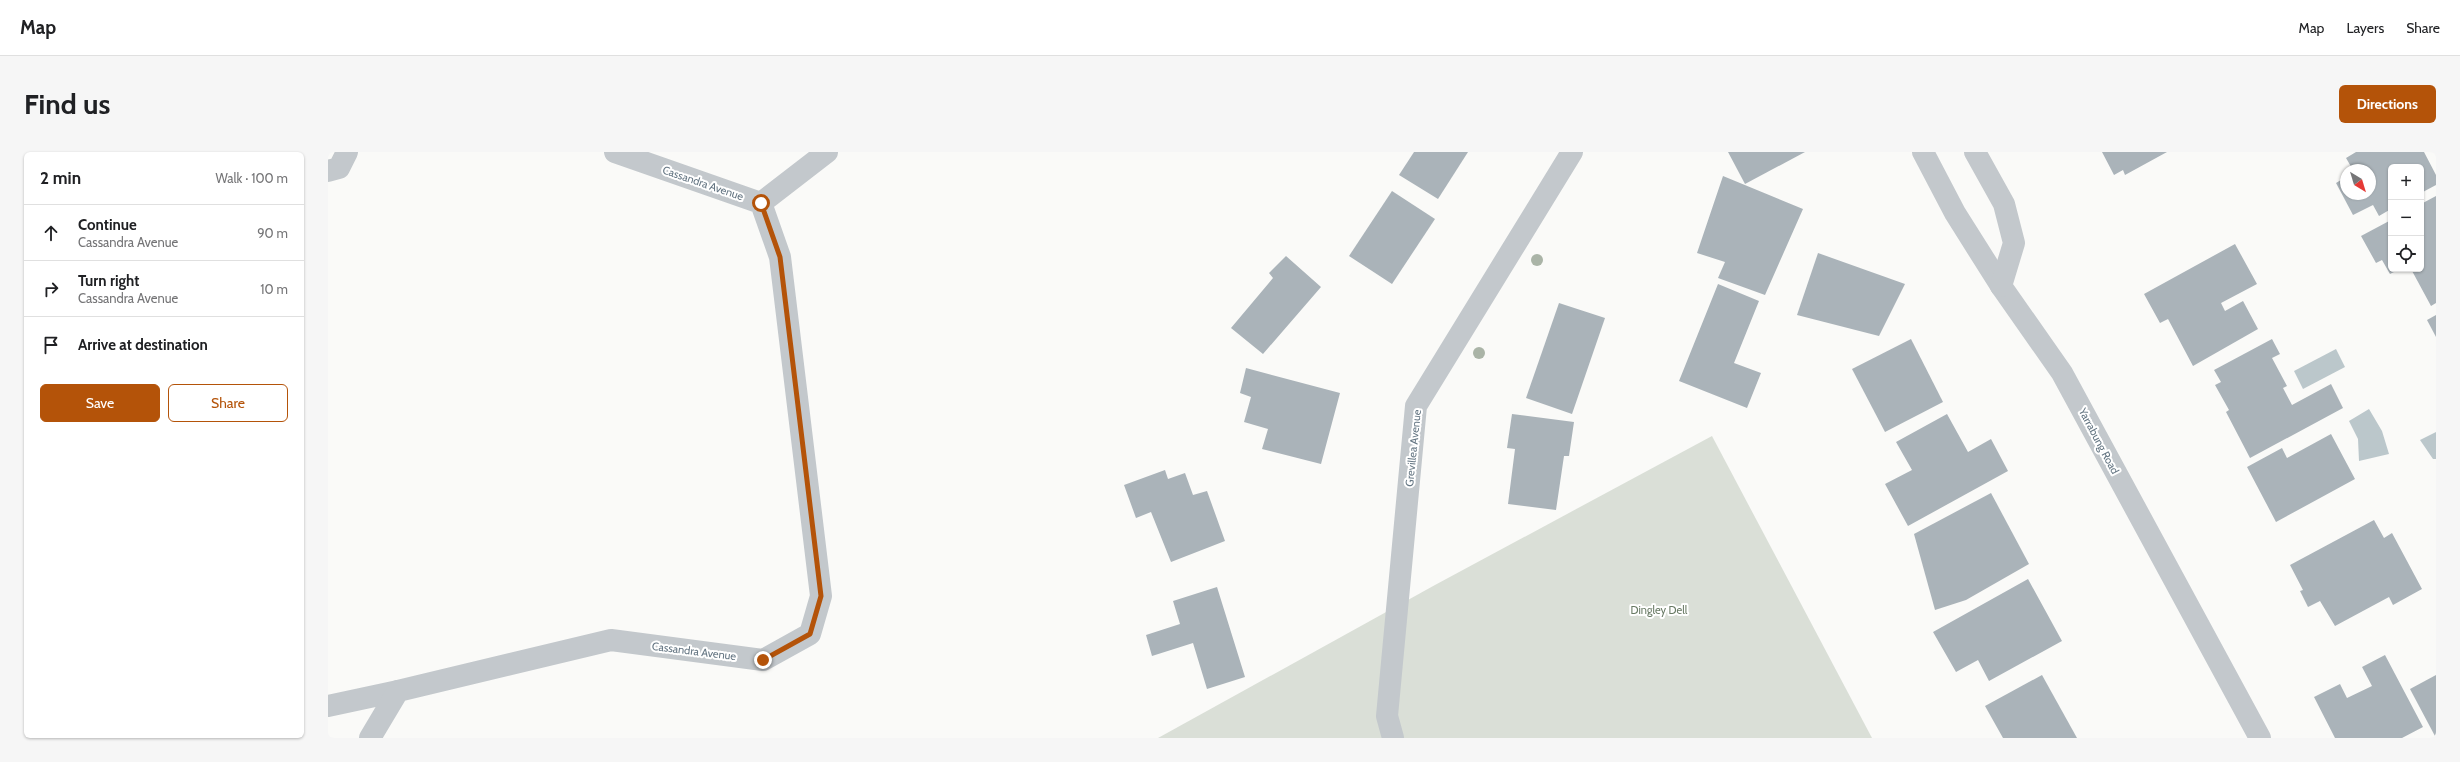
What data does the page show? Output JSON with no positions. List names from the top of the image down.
{
  "streets": {
    "street": ["Cassandra Avenue", "Yarrabung Road", "Grevillea Avenue"]
  },
  "parks": ["Dingley Dell"],
  "north": "bottom right",
  "page": {
    "header": "Map",
    "nav": ["Map", "Layers", "Share"],
    "buttons": [
      "Directions",
      ["Save", "Share"]
    ],
    "title": "Find us",
    "heading": ["2 min", "Walk · 100 m"],
    "map_buttons": ["+", "−"],
    "list": [
      ["Continue", "Cassandra Avenue", "90 m"],
      ["Turn right", "Cassandra Avenue", "10 m"],
      "Arrive at destination"
    ]
  }
}
